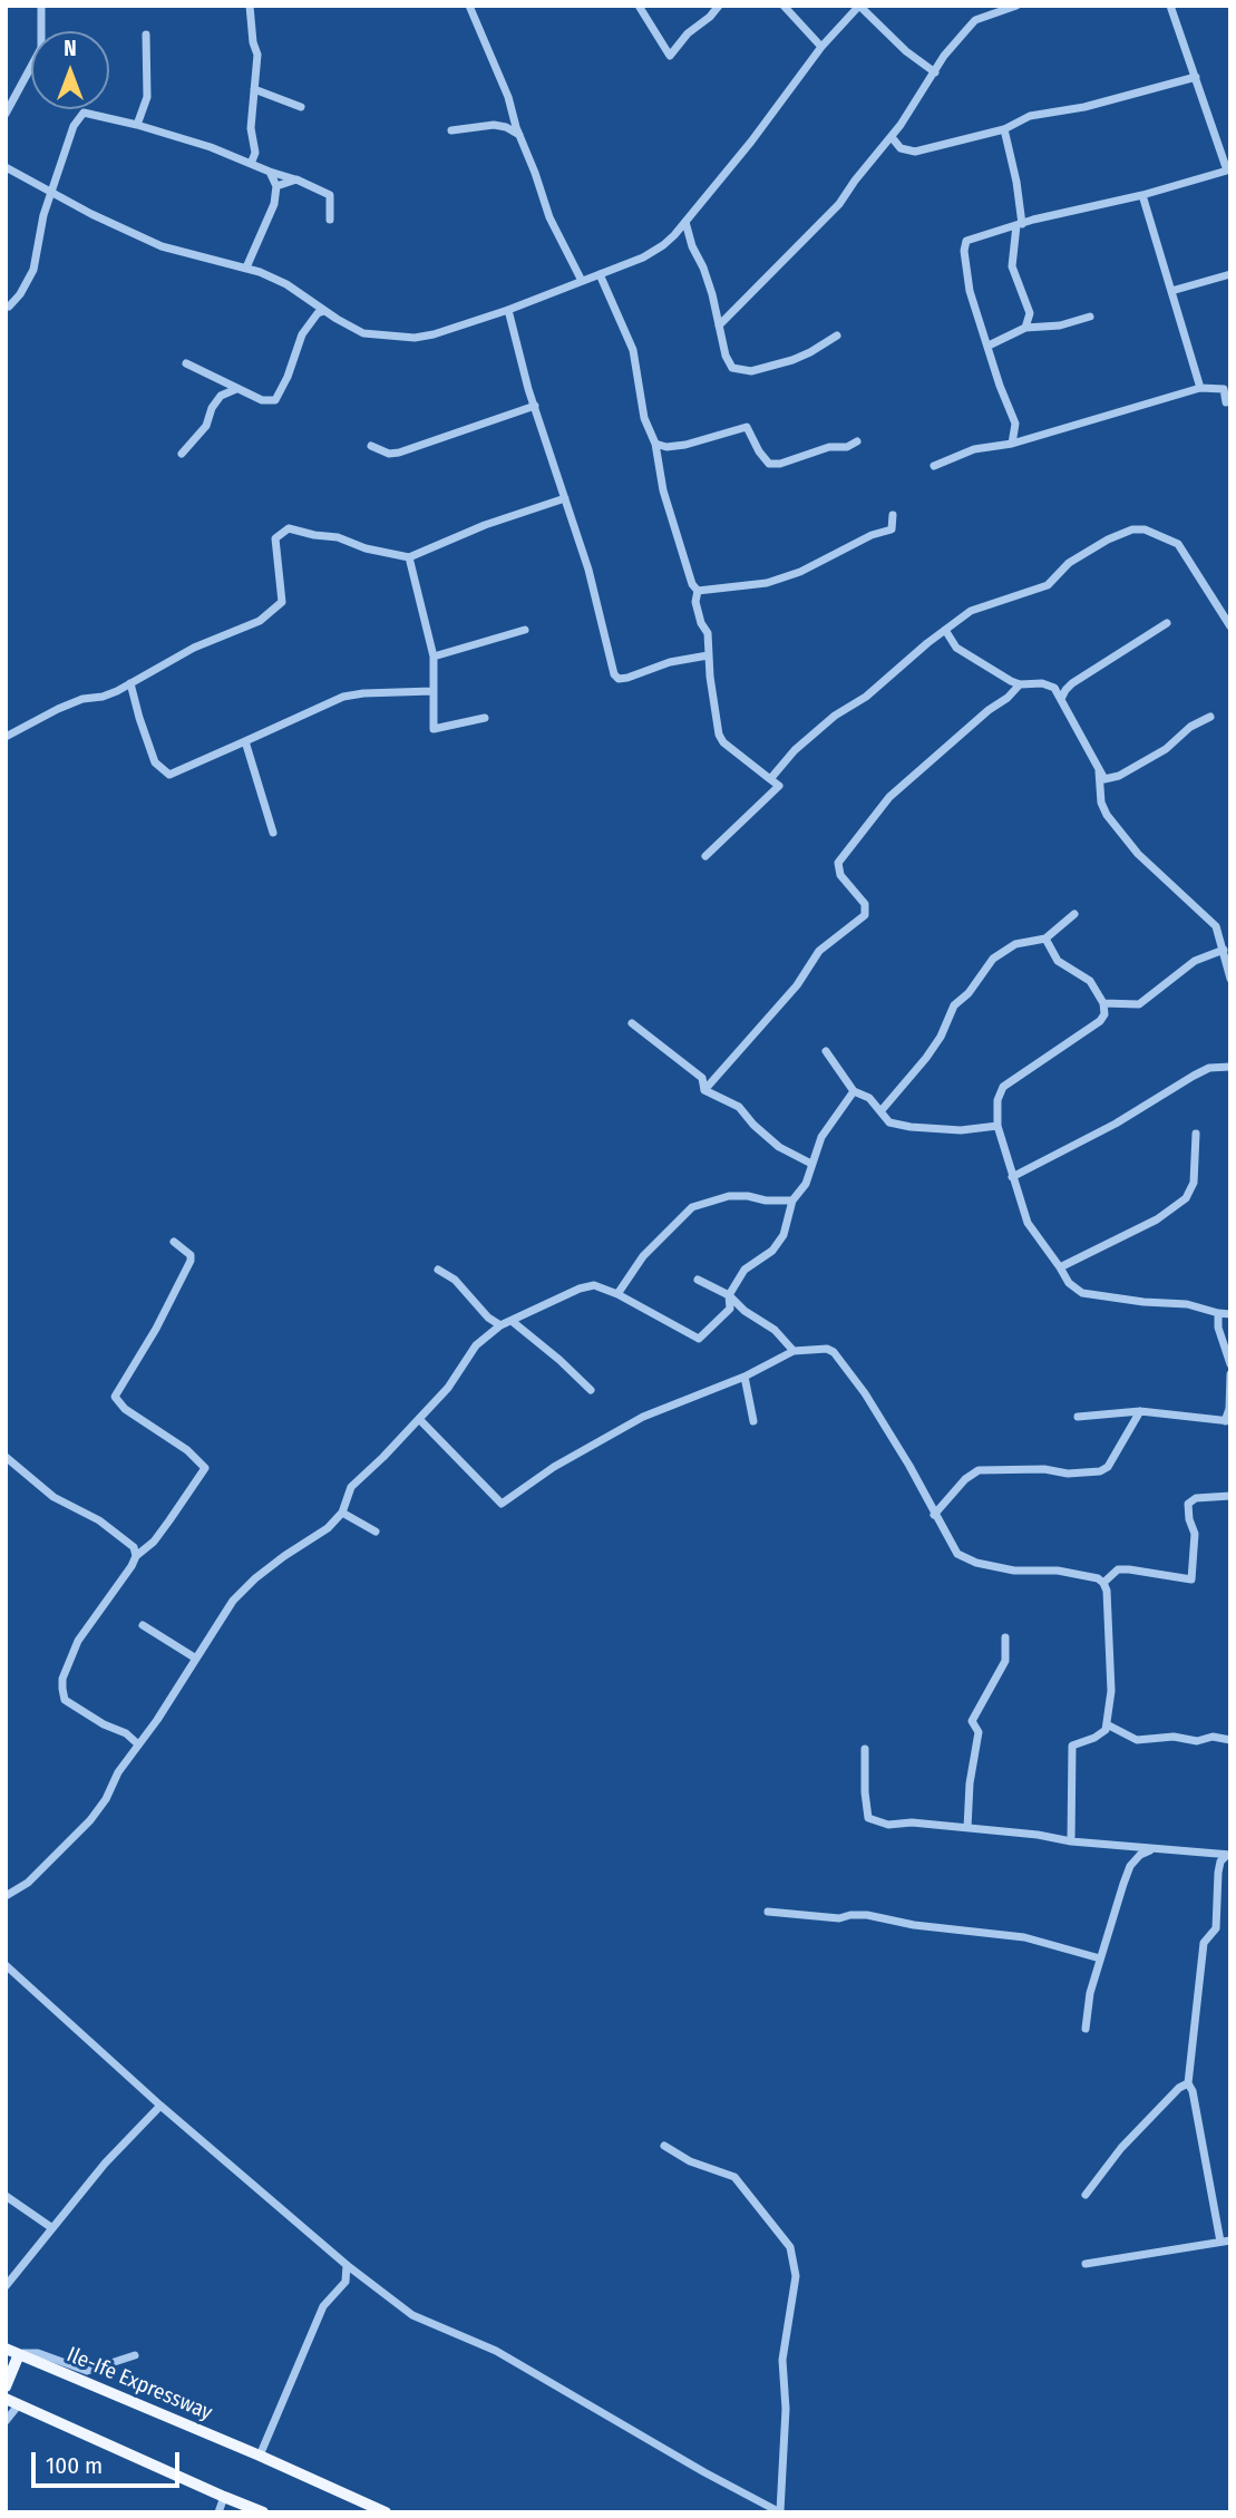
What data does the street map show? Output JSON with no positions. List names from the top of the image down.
{
  "streets": {
    "main road": ["Ile-Ife Expressway"]
  },
  "scale_bar": "100 m",
  "north": "top"
}
